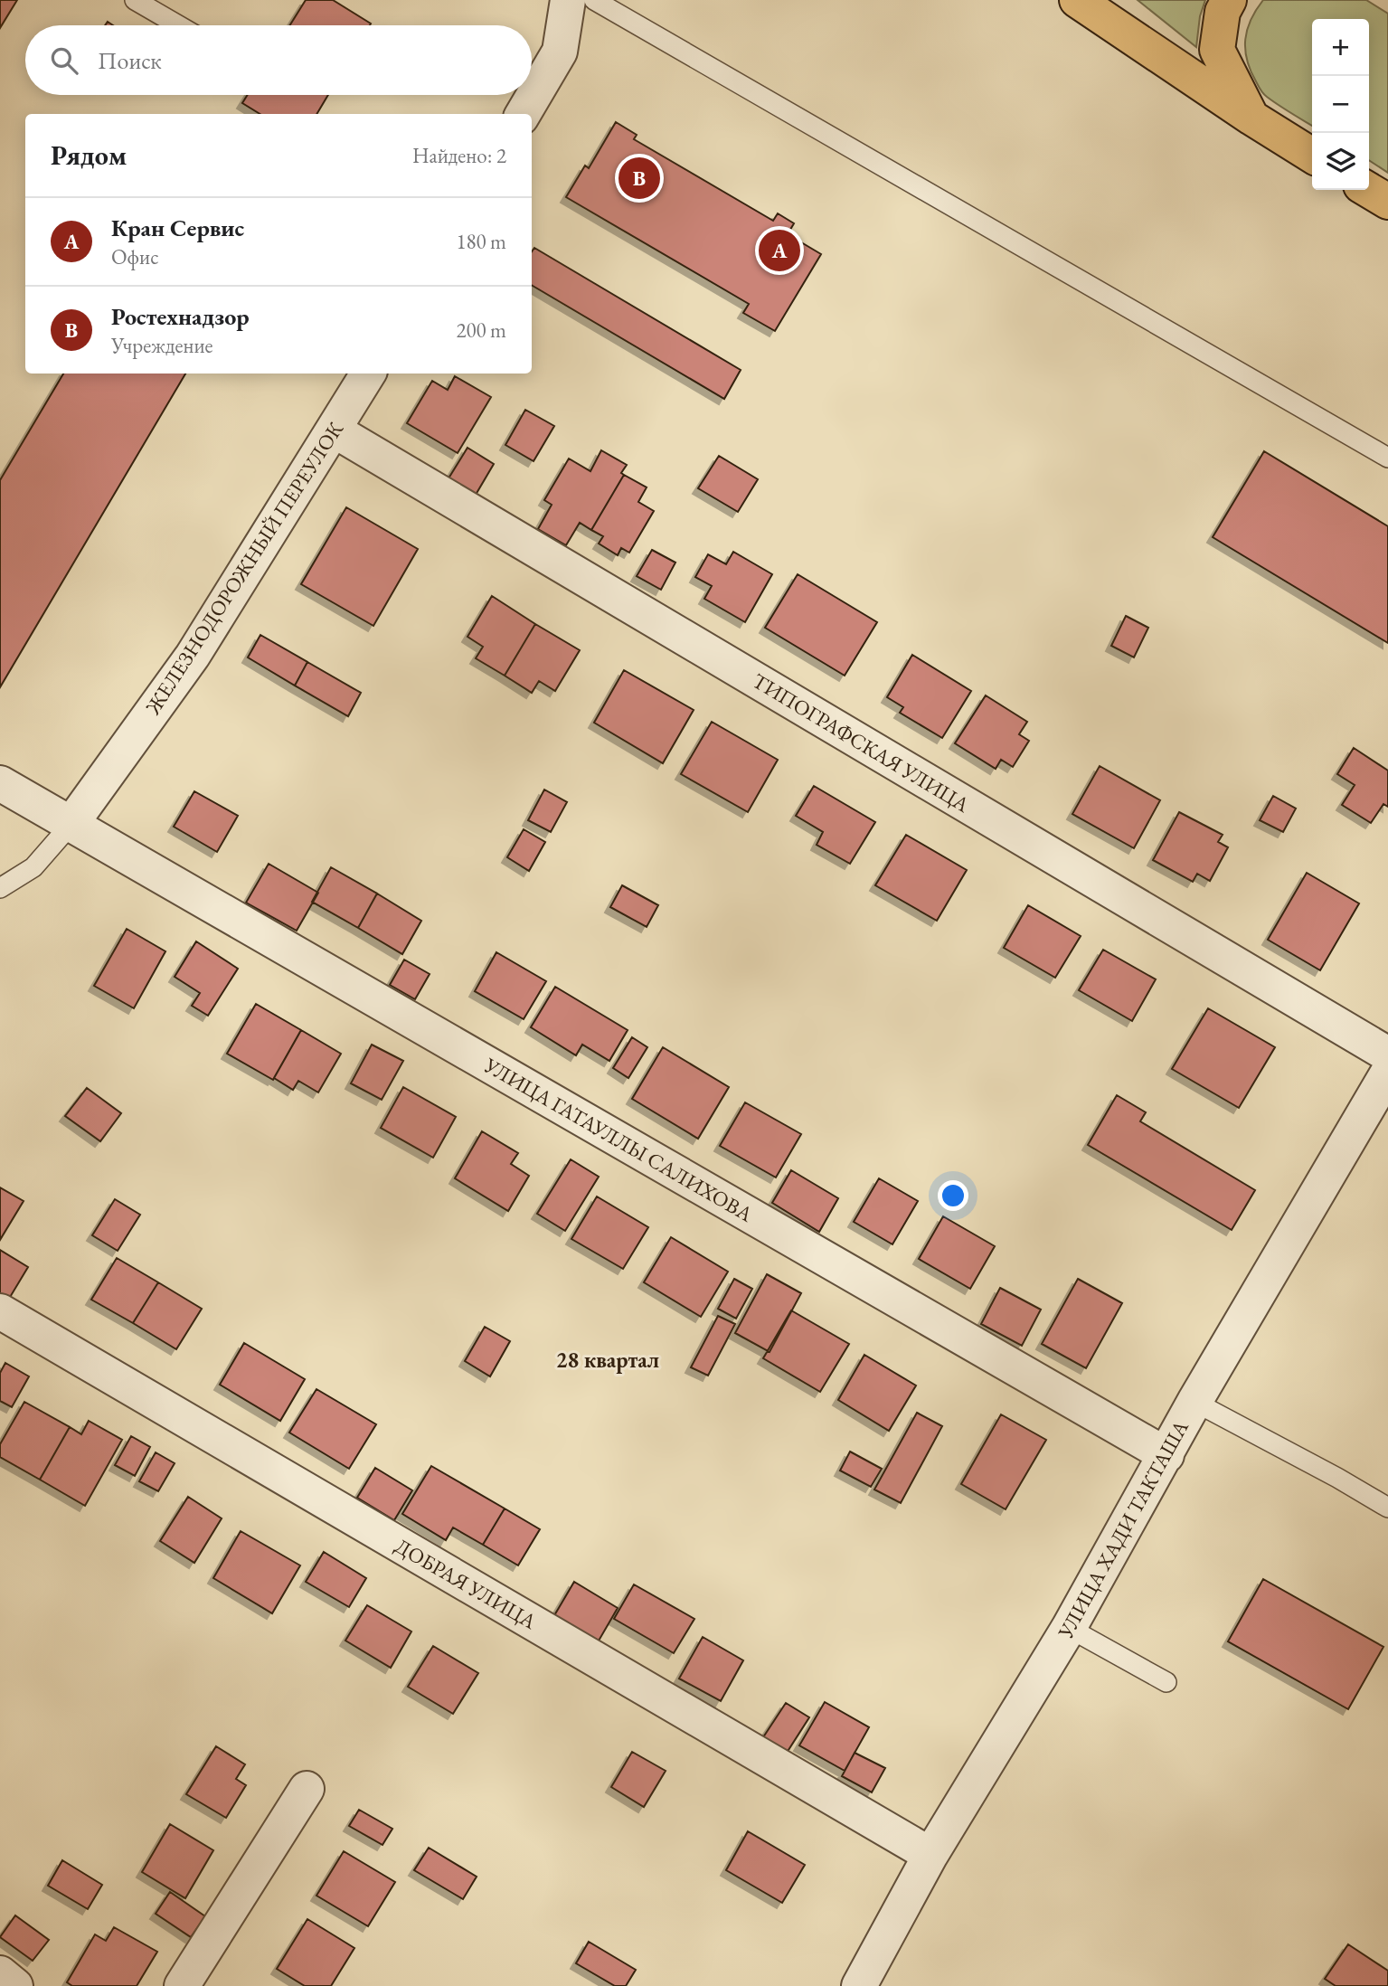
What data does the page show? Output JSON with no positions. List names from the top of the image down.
{
  "streets": {
    "street": [
      "ЖЕЛЕЗНОДОРОЖНЫЙ ПЕРЕУЛОК",
      "ТИПОГРАФСКАЯ УЛИЦА",
      "УЛИЦА ГАТАУЛЛЫ САЛИХОВА",
      "УЛИЦА ХАДИ ТАКТАША",
      "ДОБРАЯ УЛИЦА"
    ]
  },
  "crossings": [
    ["ЖЕЛЕЗНОДОРОЖНЫЙ ПЕРЕУЛОК", "ТИПОГРАФСКАЯ УЛИЦА"],
    ["ЖЕЛЕЗНОДОРОЖНЫЙ ПЕРЕУЛОК", "УЛИЦА ГАТАУЛЛЫ САЛИХОВА"],
    ["УЛИЦА ГАТАУЛЛЫ САЛИХОВА", "УЛИЦА ХАДИ ТАКТАША"],
    ["УЛИЦА ХАДИ ТАКТАША", "ДОБРАЯ УЛИЦА"]
  ],
  "districts": ["28 квартал"],
  "page": {
    "map_buttons": ["+", "−"],
    "search": "Поиск",
    "heading": ["Рядом", "Найдено: 2"],
    "pins": ["B", "A"],
    "list": [
      {
        "mark": "A",
        "name": "Кран Сервис",
        "note": "Офис",
        "value": "180 m"
      },
      {
        "mark": "B",
        "name": "Ростехнадзор",
        "note": "Учреждение",
        "value": "200 m"
      }
    ]
  }
}
